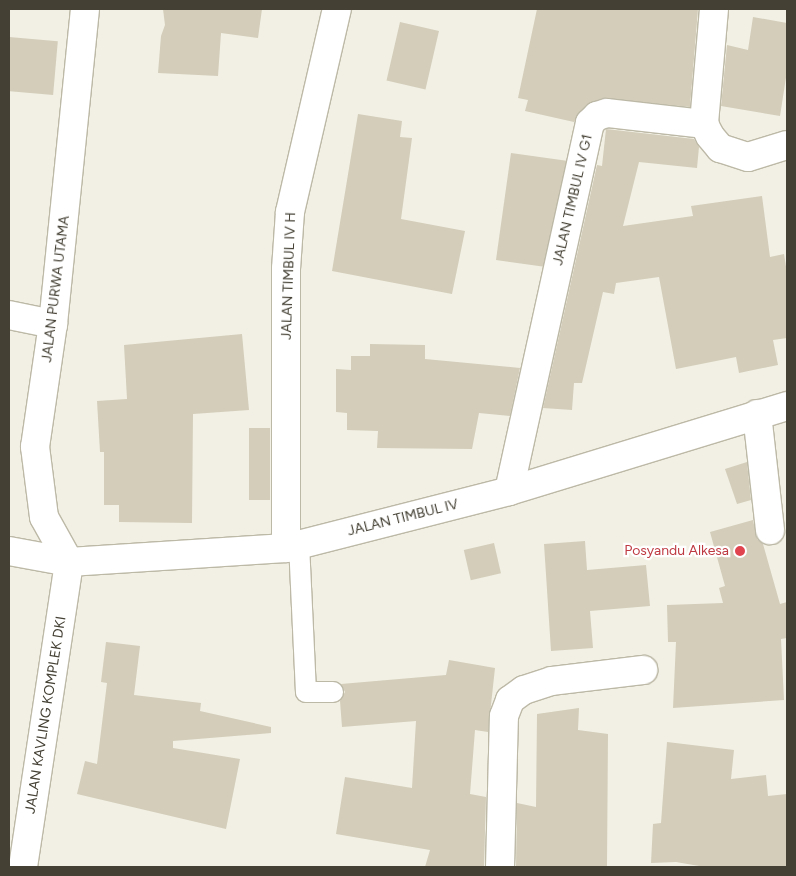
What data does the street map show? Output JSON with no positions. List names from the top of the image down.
{
  "streets": {
    "street": [
      "JALAN TIMBUL IV G1",
      "JALAN TIMBUL IV H",
      "JALAN PURWA UTAMA",
      "JALAN TIMBUL IV",
      "JALAN KAVLING KOMPLEK DKI"
    ]
  },
  "crossings": [
    ["JALAN TIMBUL IV G1", "JALAN TIMBUL IV"],
    ["JALAN TIMBUL IV H", "JALAN TIMBUL IV"],
    ["JALAN PURWA UTAMA", "JALAN TIMBUL IV"],
    ["JALAN PURWA UTAMA", "JALAN KAVLING KOMPLEK DKI"],
    ["JALAN TIMBUL IV", "JALAN KAVLING KOMPLEK DKI"]
  ],
  "places": ["Posyandu Alkesa"]
}
